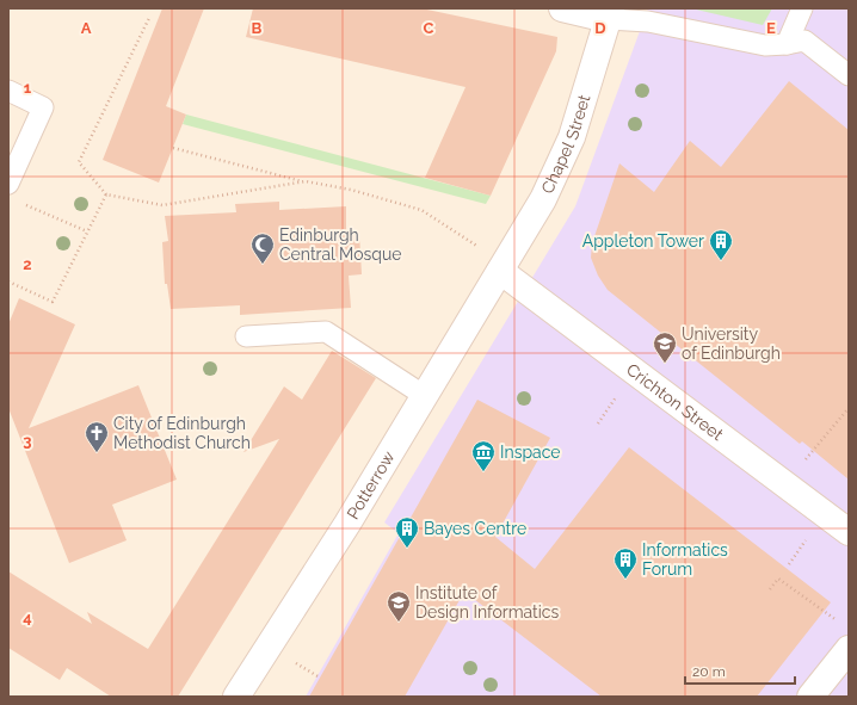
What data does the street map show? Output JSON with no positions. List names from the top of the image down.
{
  "streets": {
    "street": ["Chapel Street", "Crichton Street", "Potterrow"]
  },
  "crossings": [
    ["Chapel Street", "Crichton Street"],
    ["Chapel Street", "Potterrow"],
    ["Crichton Street", "Potterrow"]
  ],
  "places": {
    "building": ["Appleton Tower", "Bayes Centre", "Informatics Forum"],
    "mosque": ["Edinburgh Central Mosque"],
    "school or university": ["University of Edinburgh", "Institute of Design Informatics"],
    "church": ["City of Edinburgh Methodist Church"],
    "museum": ["Inspace"]
  },
  "scale_bar": "20 m",
  "grid": {
    "columns": [
      "A",
      "B",
      "C",
      "D",
      "E"
    ],
    "rows": [
      "1",
      "2",
      "3",
      "4"
    ]
  }
}
